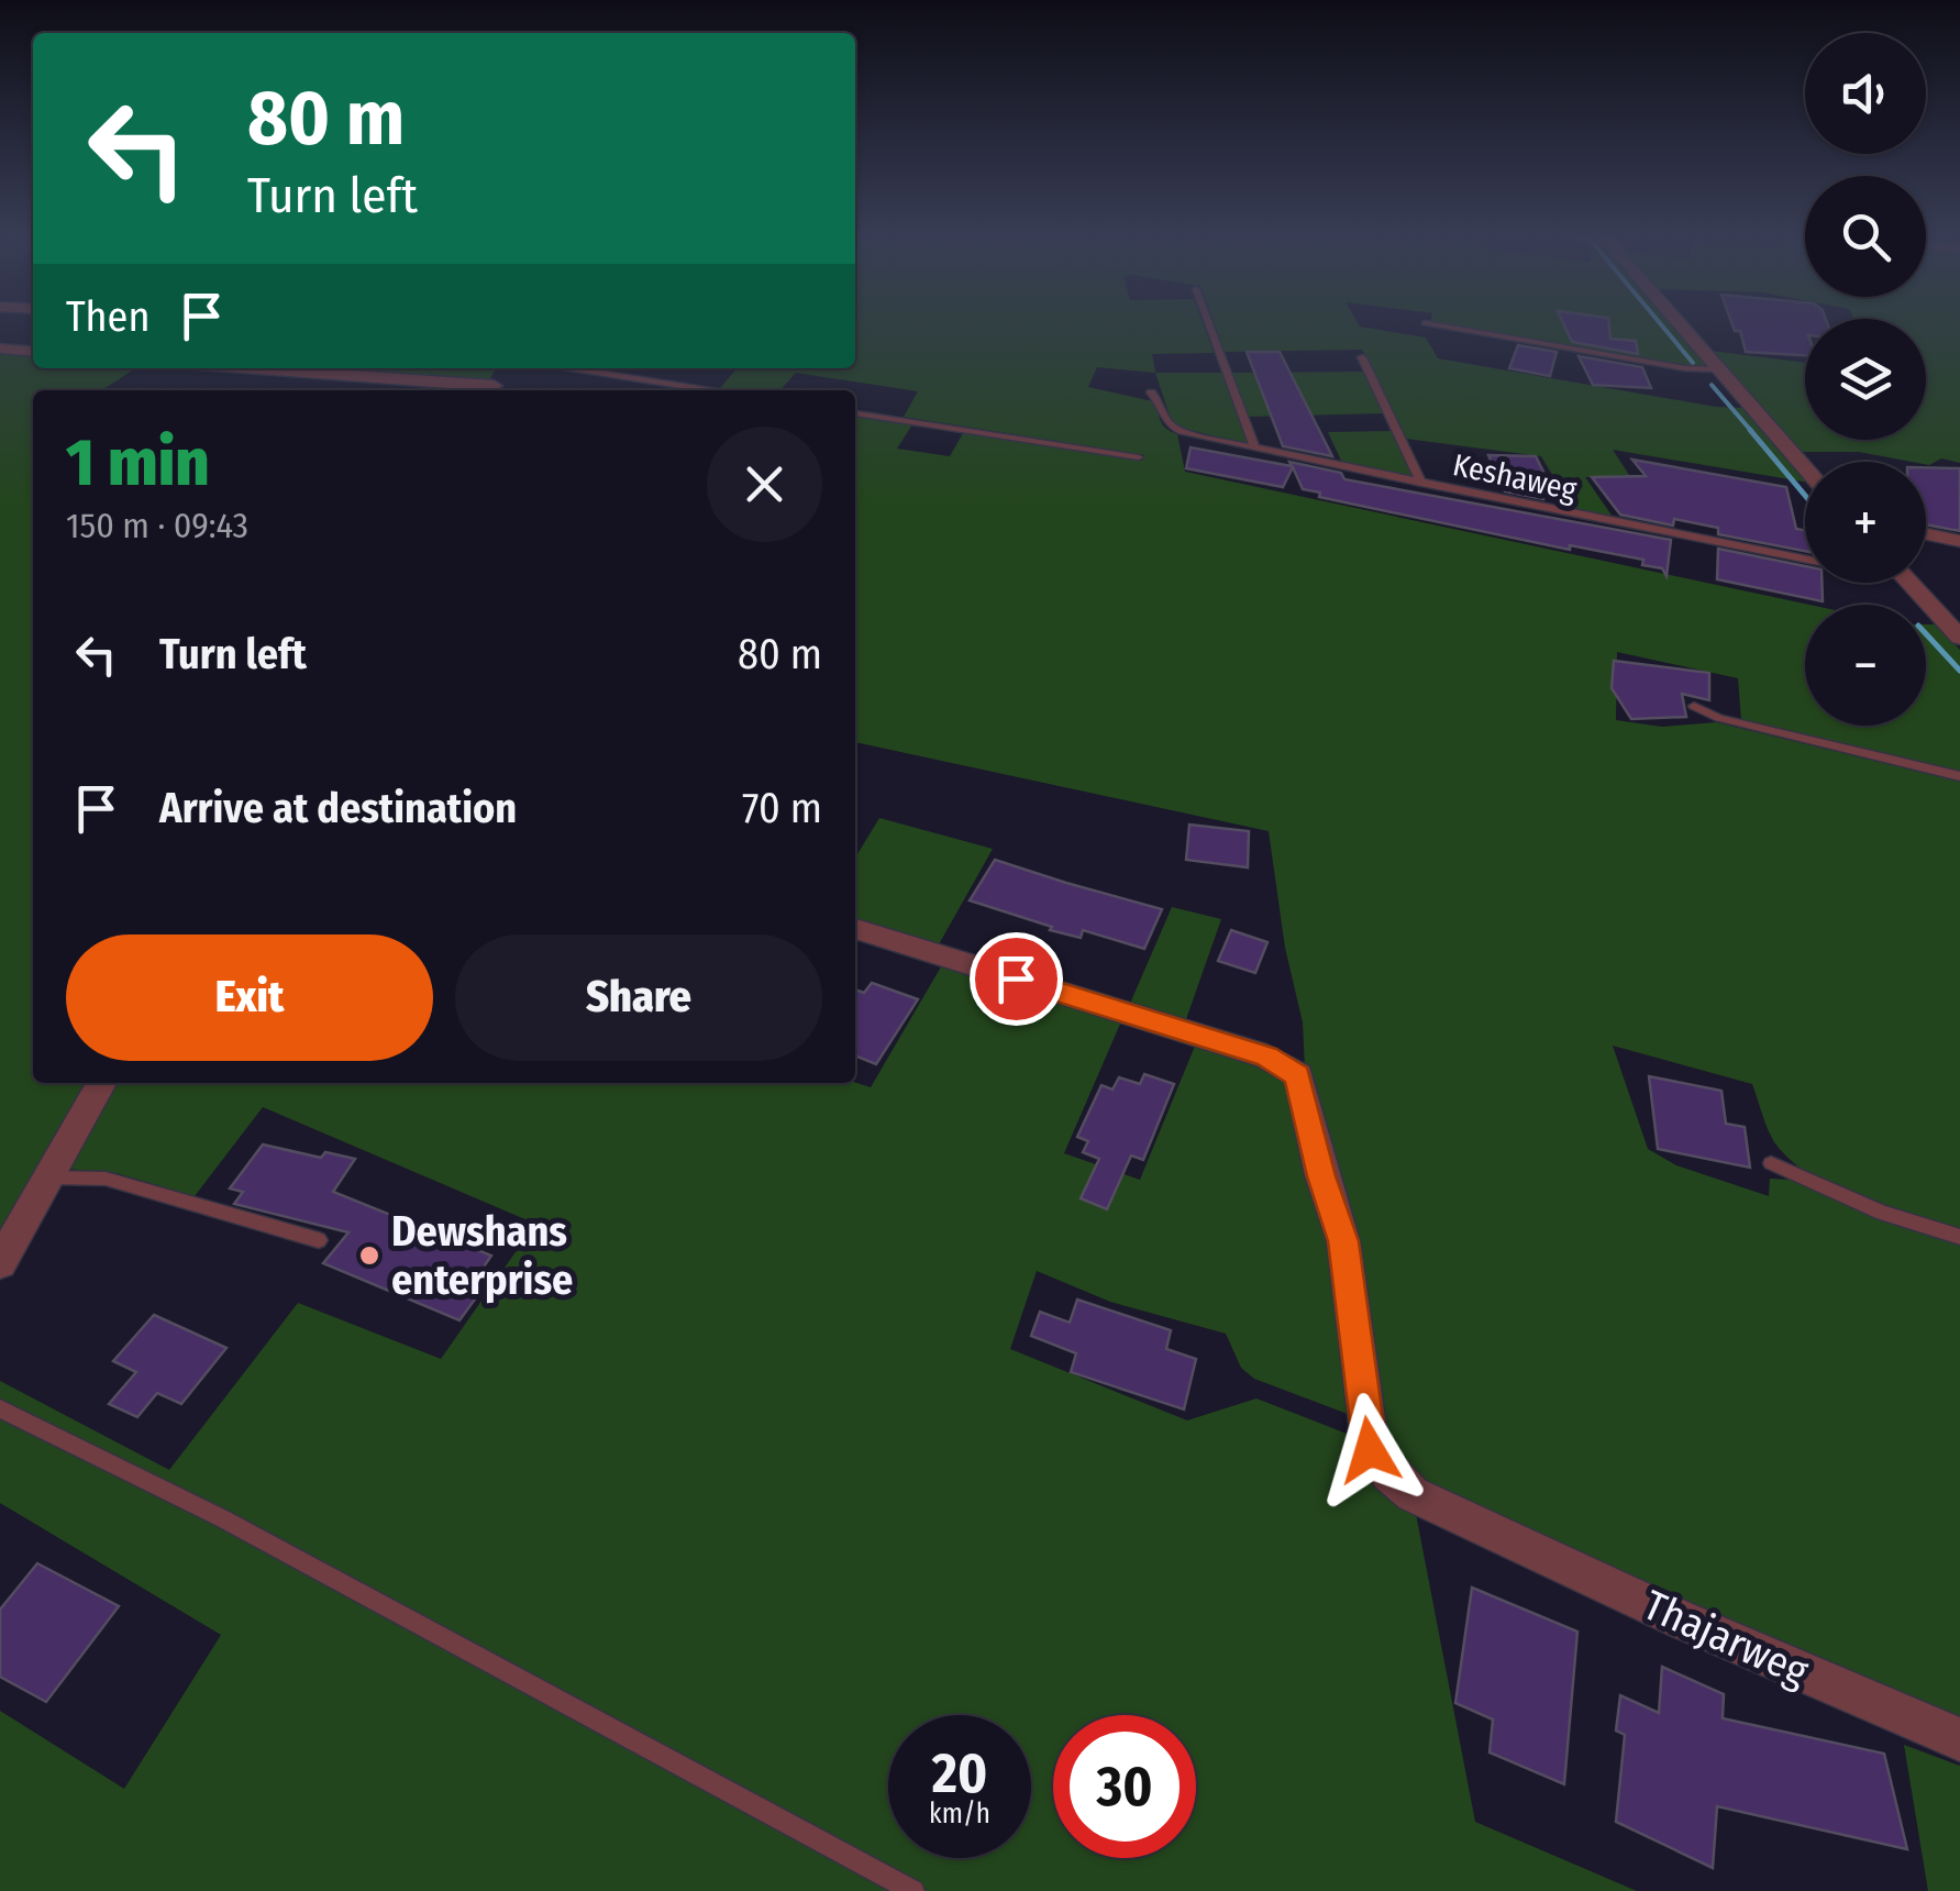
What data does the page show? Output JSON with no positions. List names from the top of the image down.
{
  "streets": {
    "street": ["Thajarweg"],
    "lane": ["Keshaweg"]
  },
  "places": ["Dewshans enterprise"],
  "page": {
    "map_buttons": ["+", "−"],
    "turn": ["80 m", "Turn left"],
    "then": "Then",
    "heading": ["1 min", "150 m · 09:43"],
    "list": [
      {
        "name": "Turn left",
        "value": "80 m"
      },
      {
        "name": "Arrive at destination",
        "value": "70 m"
      }
    ],
    "buttons": ["Exit", "Share"],
    "speed": "20 km/h",
    "limit": "30"
  }
}
